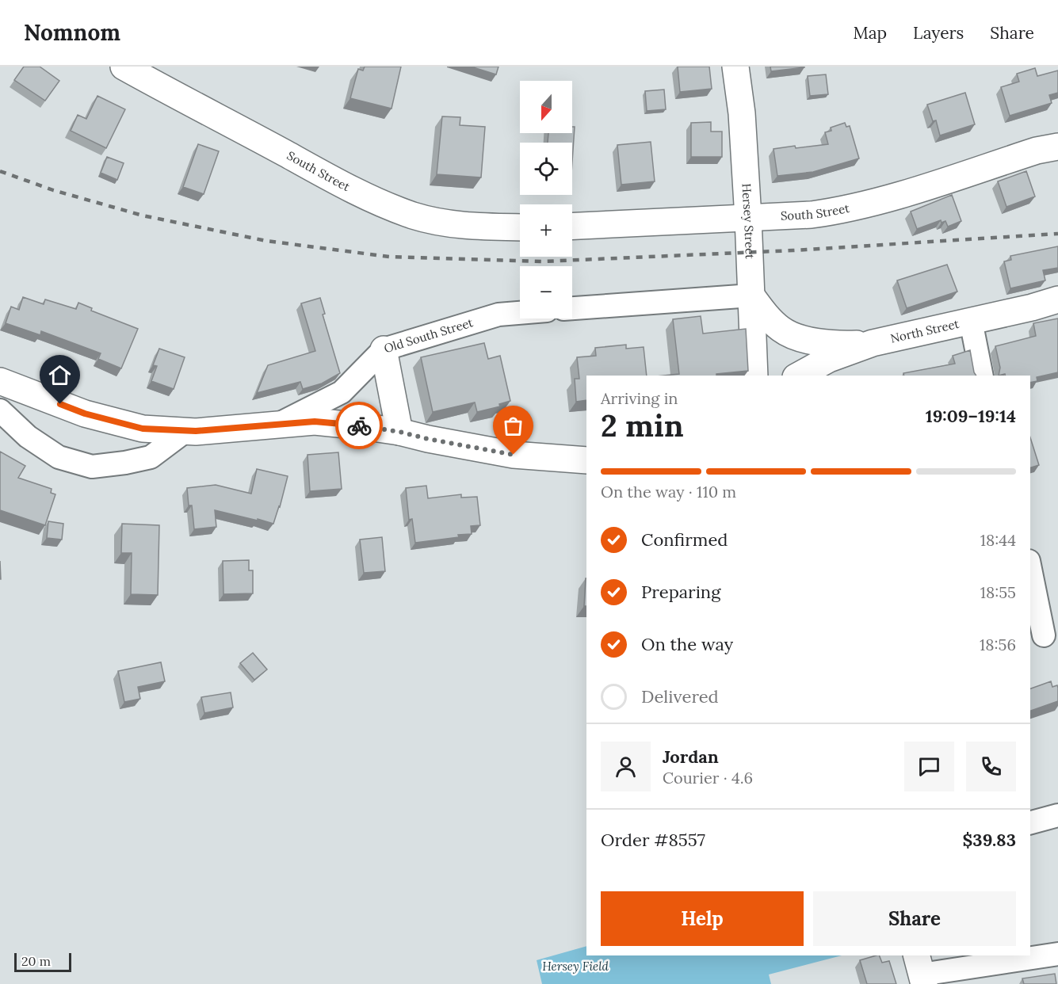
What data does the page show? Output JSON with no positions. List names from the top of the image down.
{
  "streets": {
    "street": [
      "South Street",
      "Hersey Street",
      "North Street",
      "Old South Street"
    ]
  },
  "crossings": [
    ["South Street", "Hersey Street"]
  ],
  "parks": ["Hersey Field"],
  "scale_bar": "20 m",
  "north": "bottom",
  "page": {
    "header": "Nomnom",
    "nav": ["Map", "Layers", "Share"],
    "map_buttons": ["+", "−"],
    "heading": ["2 min", "Arriving in", "19:09–19:14"],
    "panel": [
      "Jordan",
      "Courier · 4.6",
      "Order #8557",
      "$39.83"
    ],
    "bar": "On the way · 110 m",
    "list": [
      ["Confirmed", "18:44"],
      ["Preparing", "18:55"],
      ["On the way", "18:56"],
      "Delivered"
    ],
    "buttons": ["Help", "Share"],
    "scale": "20 m"
  }
}
